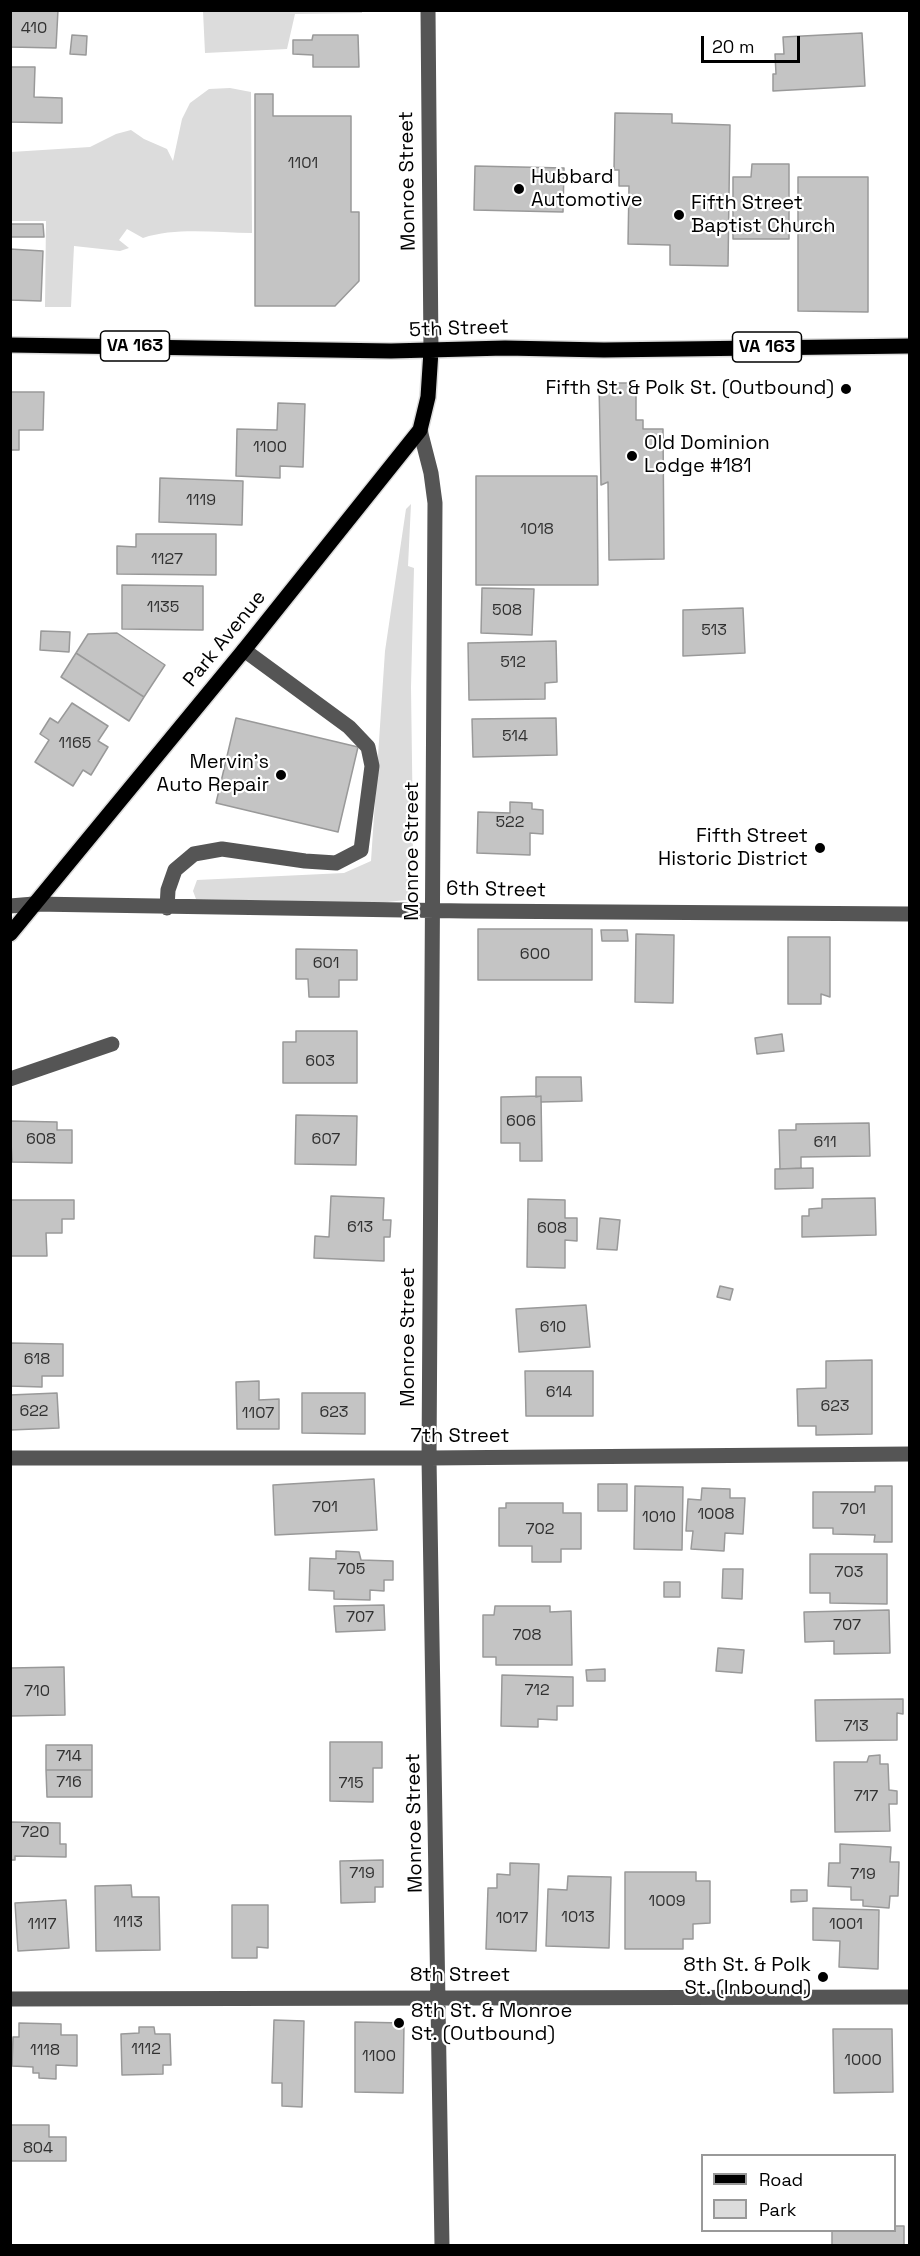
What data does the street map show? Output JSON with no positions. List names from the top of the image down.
{
  "streets": {
    "main road": ["5th Street", "VA 163", "Park Avenue"],
    "street": [
      "Monroe Street",
      "6th Street",
      "7th Street",
      "8th Street"
    ]
  },
  "crossings": [
    ["Monroe Street", "5th Street"],
    ["Monroe Street", "Park Avenue"],
    ["Monroe Street", "6th Street"],
    ["Monroe Street", "7th Street"],
    ["Monroe Street", "8th Street"],
    ["5th Street", "Park Avenue"],
    ["Park Avenue", "6th Street"]
  ],
  "places": [
    "Hubbard Automotive",
    "Fifth Street Baptist Church",
    "Fifth St. & Polk St. (Outbound)",
    "Old Dominion Lodge #181",
    "Mervin's Auto Repair",
    "Fifth Street Historic District",
    "8th St. & Polk St. (Inbound)",
    "8th St. & Monroe St. (Outbound)"
  ],
  "house_numbers": [
    "410",
    "1101",
    "1100",
    "1119",
    "1018",
    "1127",
    "1135",
    "508",
    "513",
    "512",
    "514",
    "1165",
    "522",
    "600",
    "601",
    "603",
    "606",
    "608",
    "607",
    "611",
    "613",
    "608",
    "610",
    "618",
    "614",
    "623",
    "622",
    "623",
    "1107",
    "701",
    "701",
    "1008",
    "1010",
    "702",
    "705",
    "703",
    "707",
    "707",
    "708",
    "712",
    "710",
    "713",
    "714",
    "716",
    "715",
    "717",
    "720",
    "719",
    "719",
    "1009",
    "1013",
    "1017",
    "1113",
    "1117",
    "1001",
    "1112",
    "1118",
    "1100",
    "1000",
    "804"
  ],
  "legend": ["Road", "Park"],
  "scale_bar": "20 m"
}
